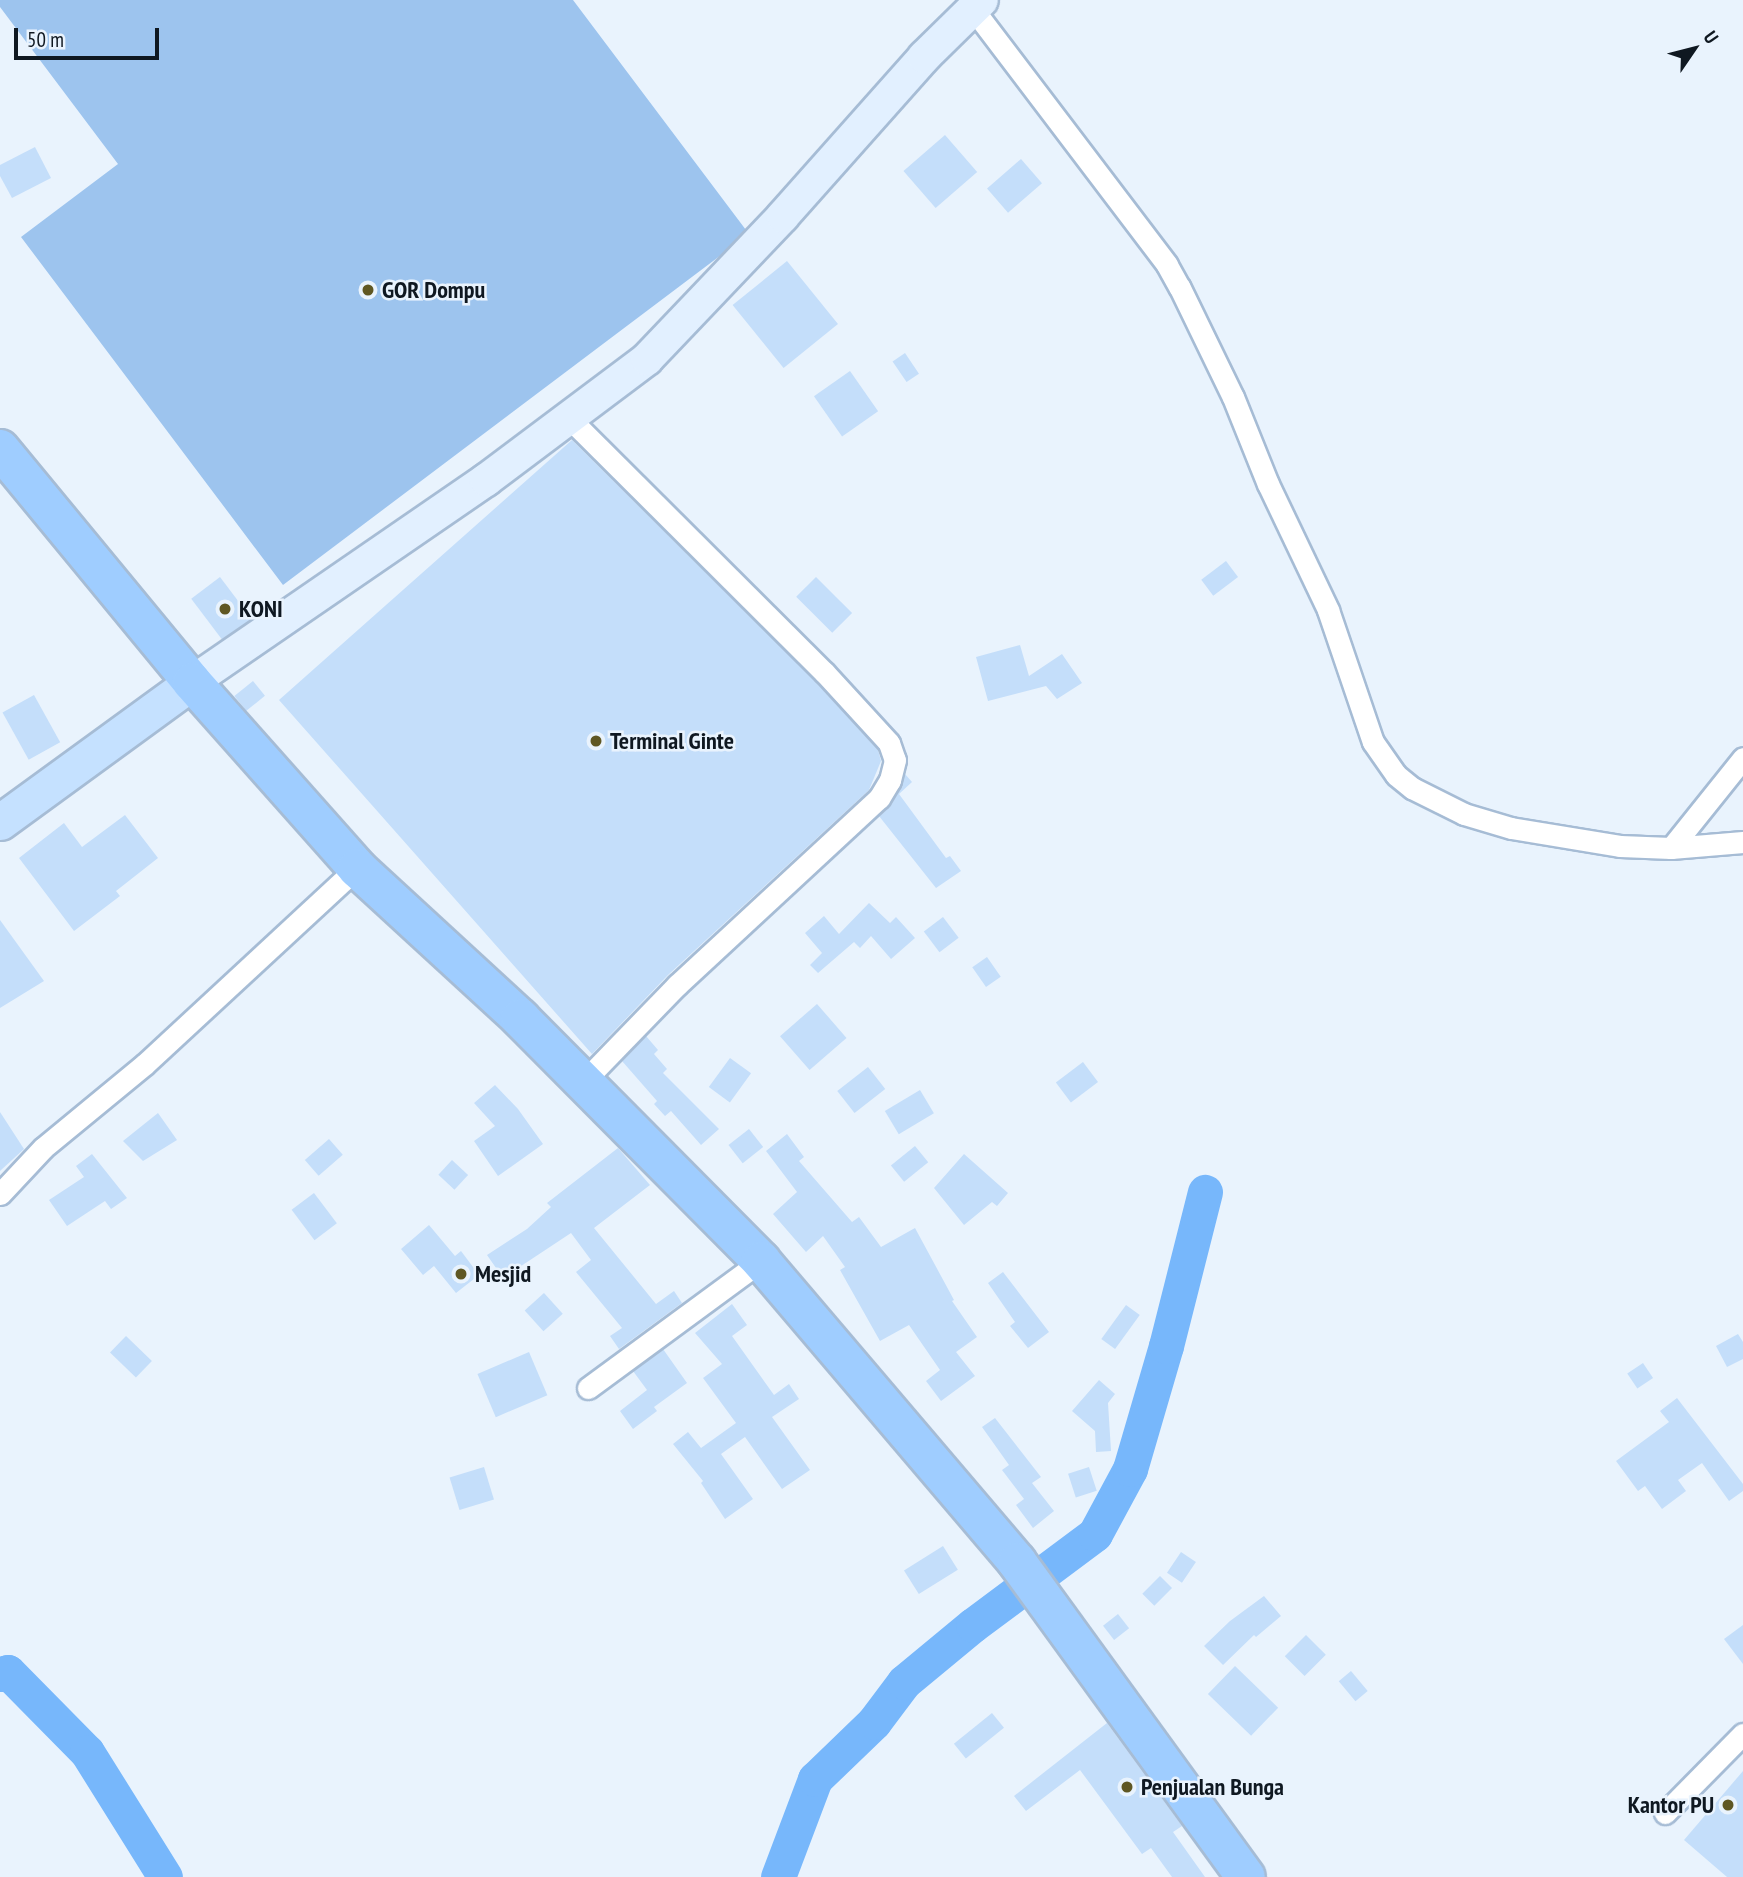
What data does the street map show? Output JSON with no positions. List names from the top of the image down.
{
  "places": [
    "GOR Dompu",
    "KONI",
    "Terminal Ginte",
    "Mesjid",
    "Penjualan Bunga",
    "Kantor PU"
  ],
  "scale_bar": "50 m",
  "north": "top right"
}
